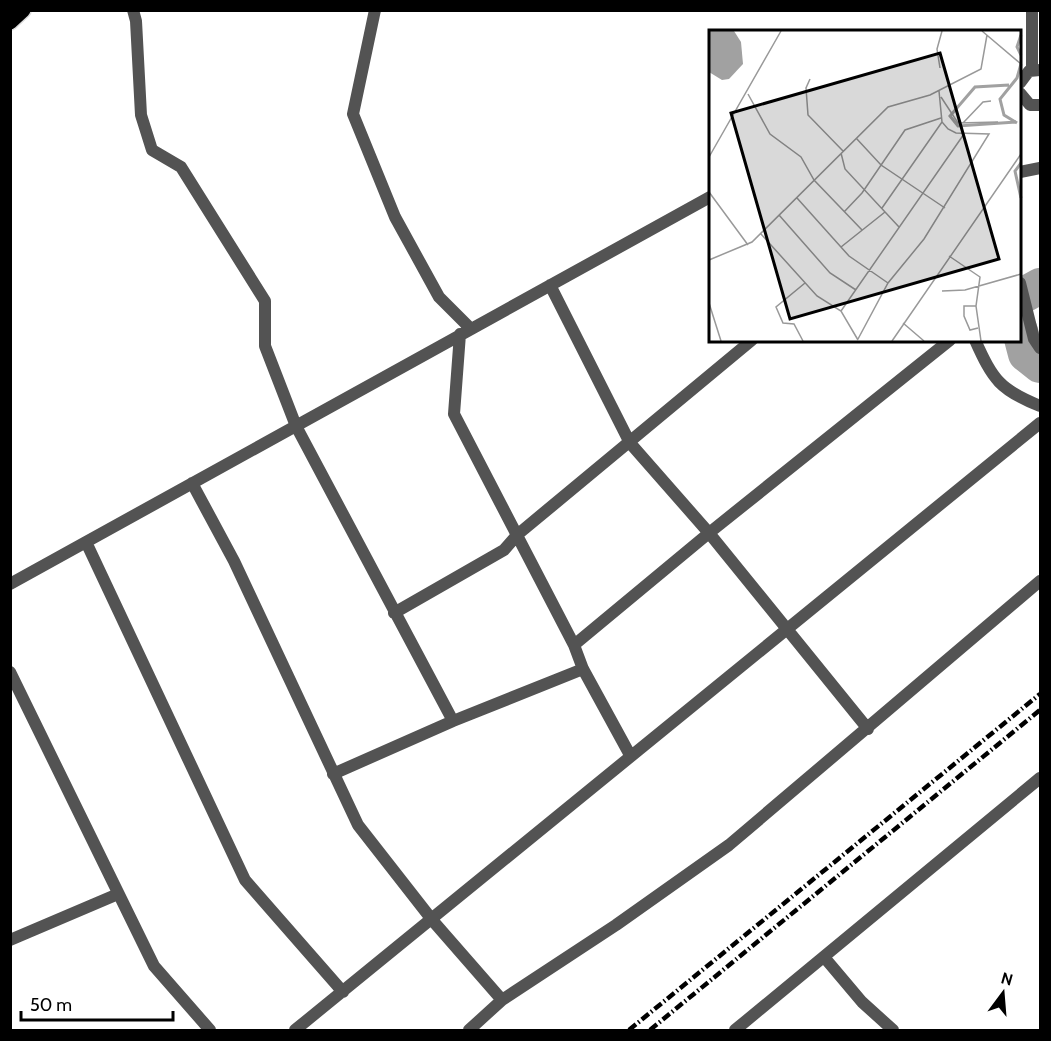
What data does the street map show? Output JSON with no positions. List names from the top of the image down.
{
  "scale_bar": "50 m",
  "north": "top"
}
